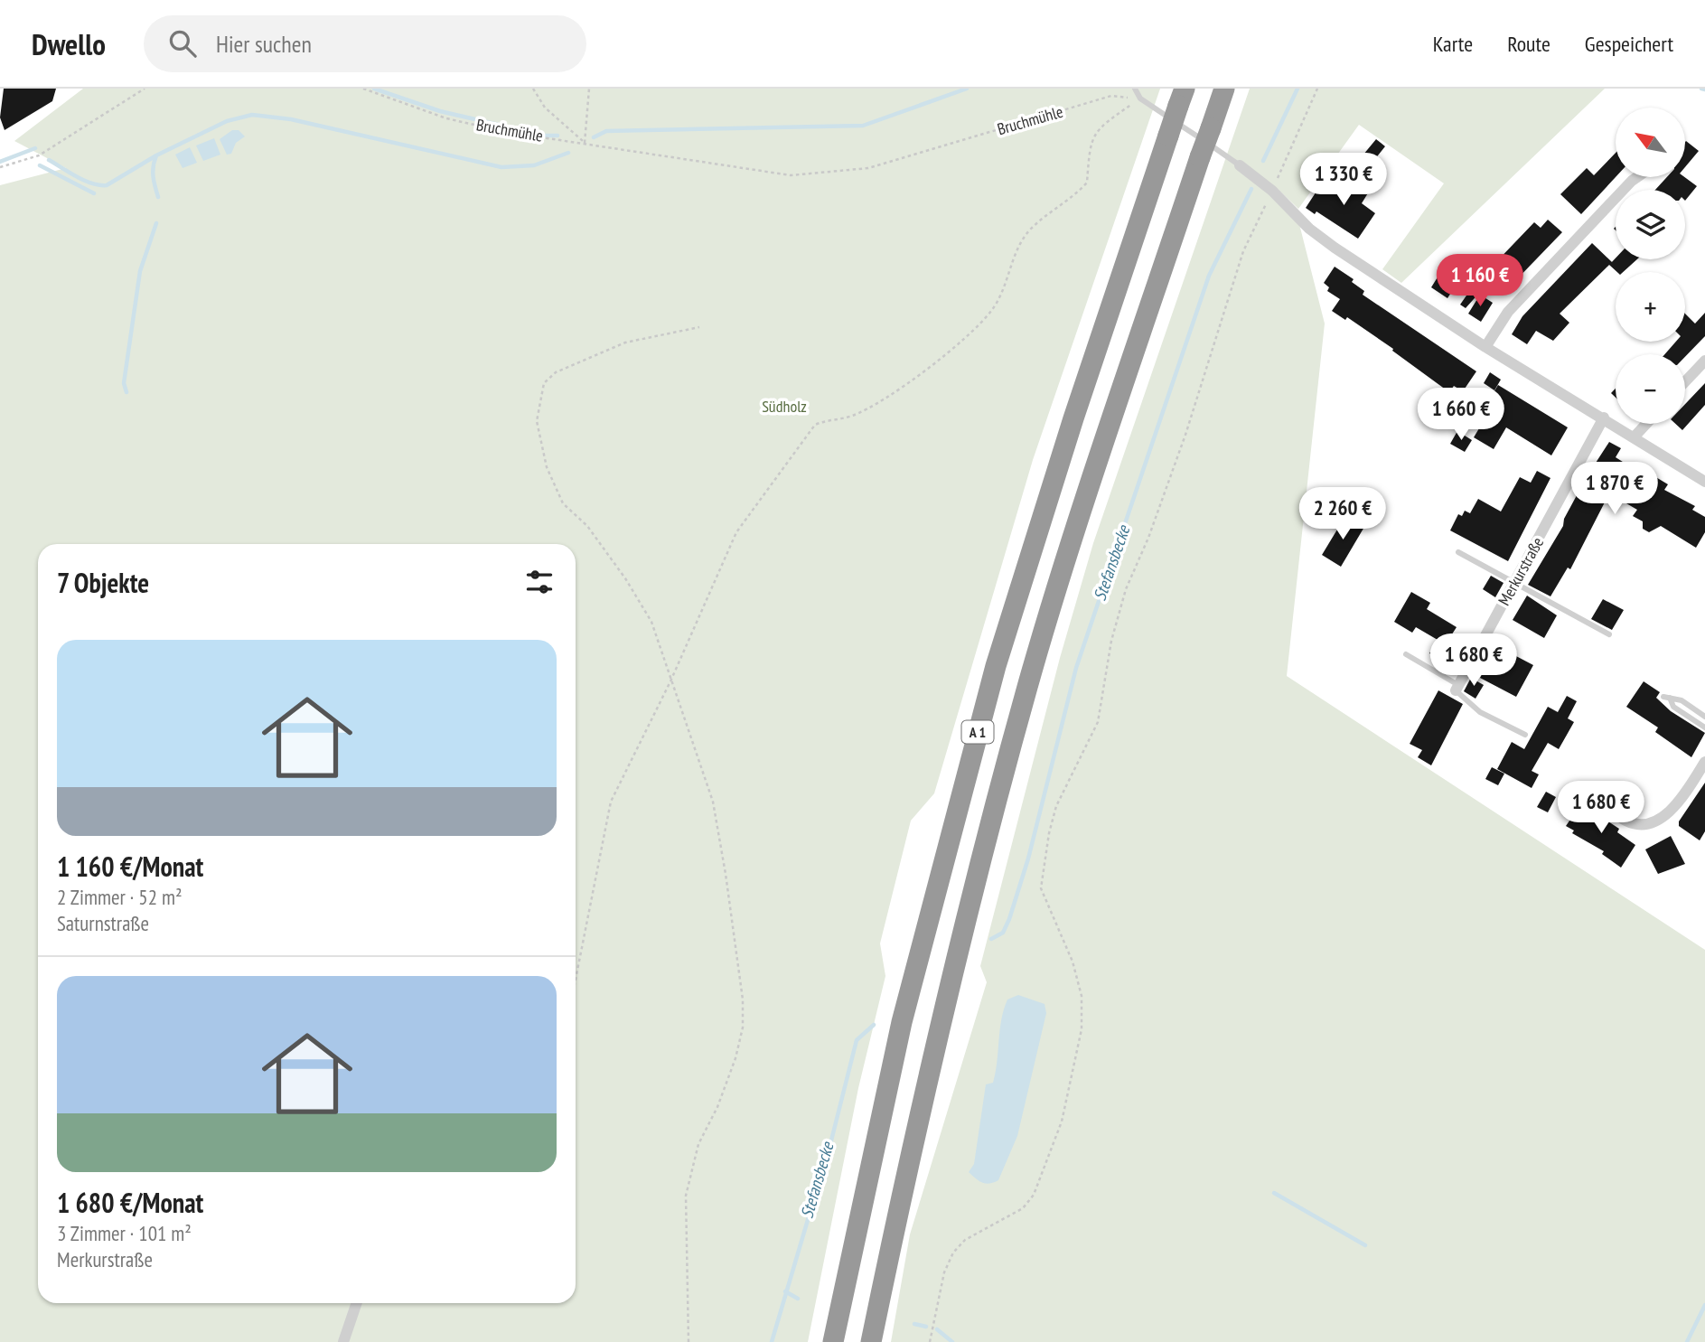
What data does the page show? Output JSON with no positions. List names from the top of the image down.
{
  "streets": {
    "highway": ["A 1"],
    "street": ["Merkurstraße"],
    "path": ["Bruchmühle"]
  },
  "water": ["Stefansbecke"],
  "parks": ["Südholz"],
  "north": "top left",
  "page": {
    "header": "Dwello",
    "search": "Hier suchen",
    "nav": ["Karte", "Route", "Gespeichert"],
    "map_buttons": ["+", "−"],
    "price": [
      "1 330 €",
      "1 160 €",
      "1 660 €",
      "1 870 €",
      "2 260 €",
      "1 680 €",
      "1 680 €"
    ],
    "heading": "7 Objekte",
    "list": [
      {
        "name": "1 160 €/Monat",
        "note": "2 Zimmer · 52 m² · Saturnstraße"
      },
      {
        "name": "1 680 €/Monat",
        "note": "3 Zimmer · 101 m² · Merkurstraße"
      }
    ]
  }
}
